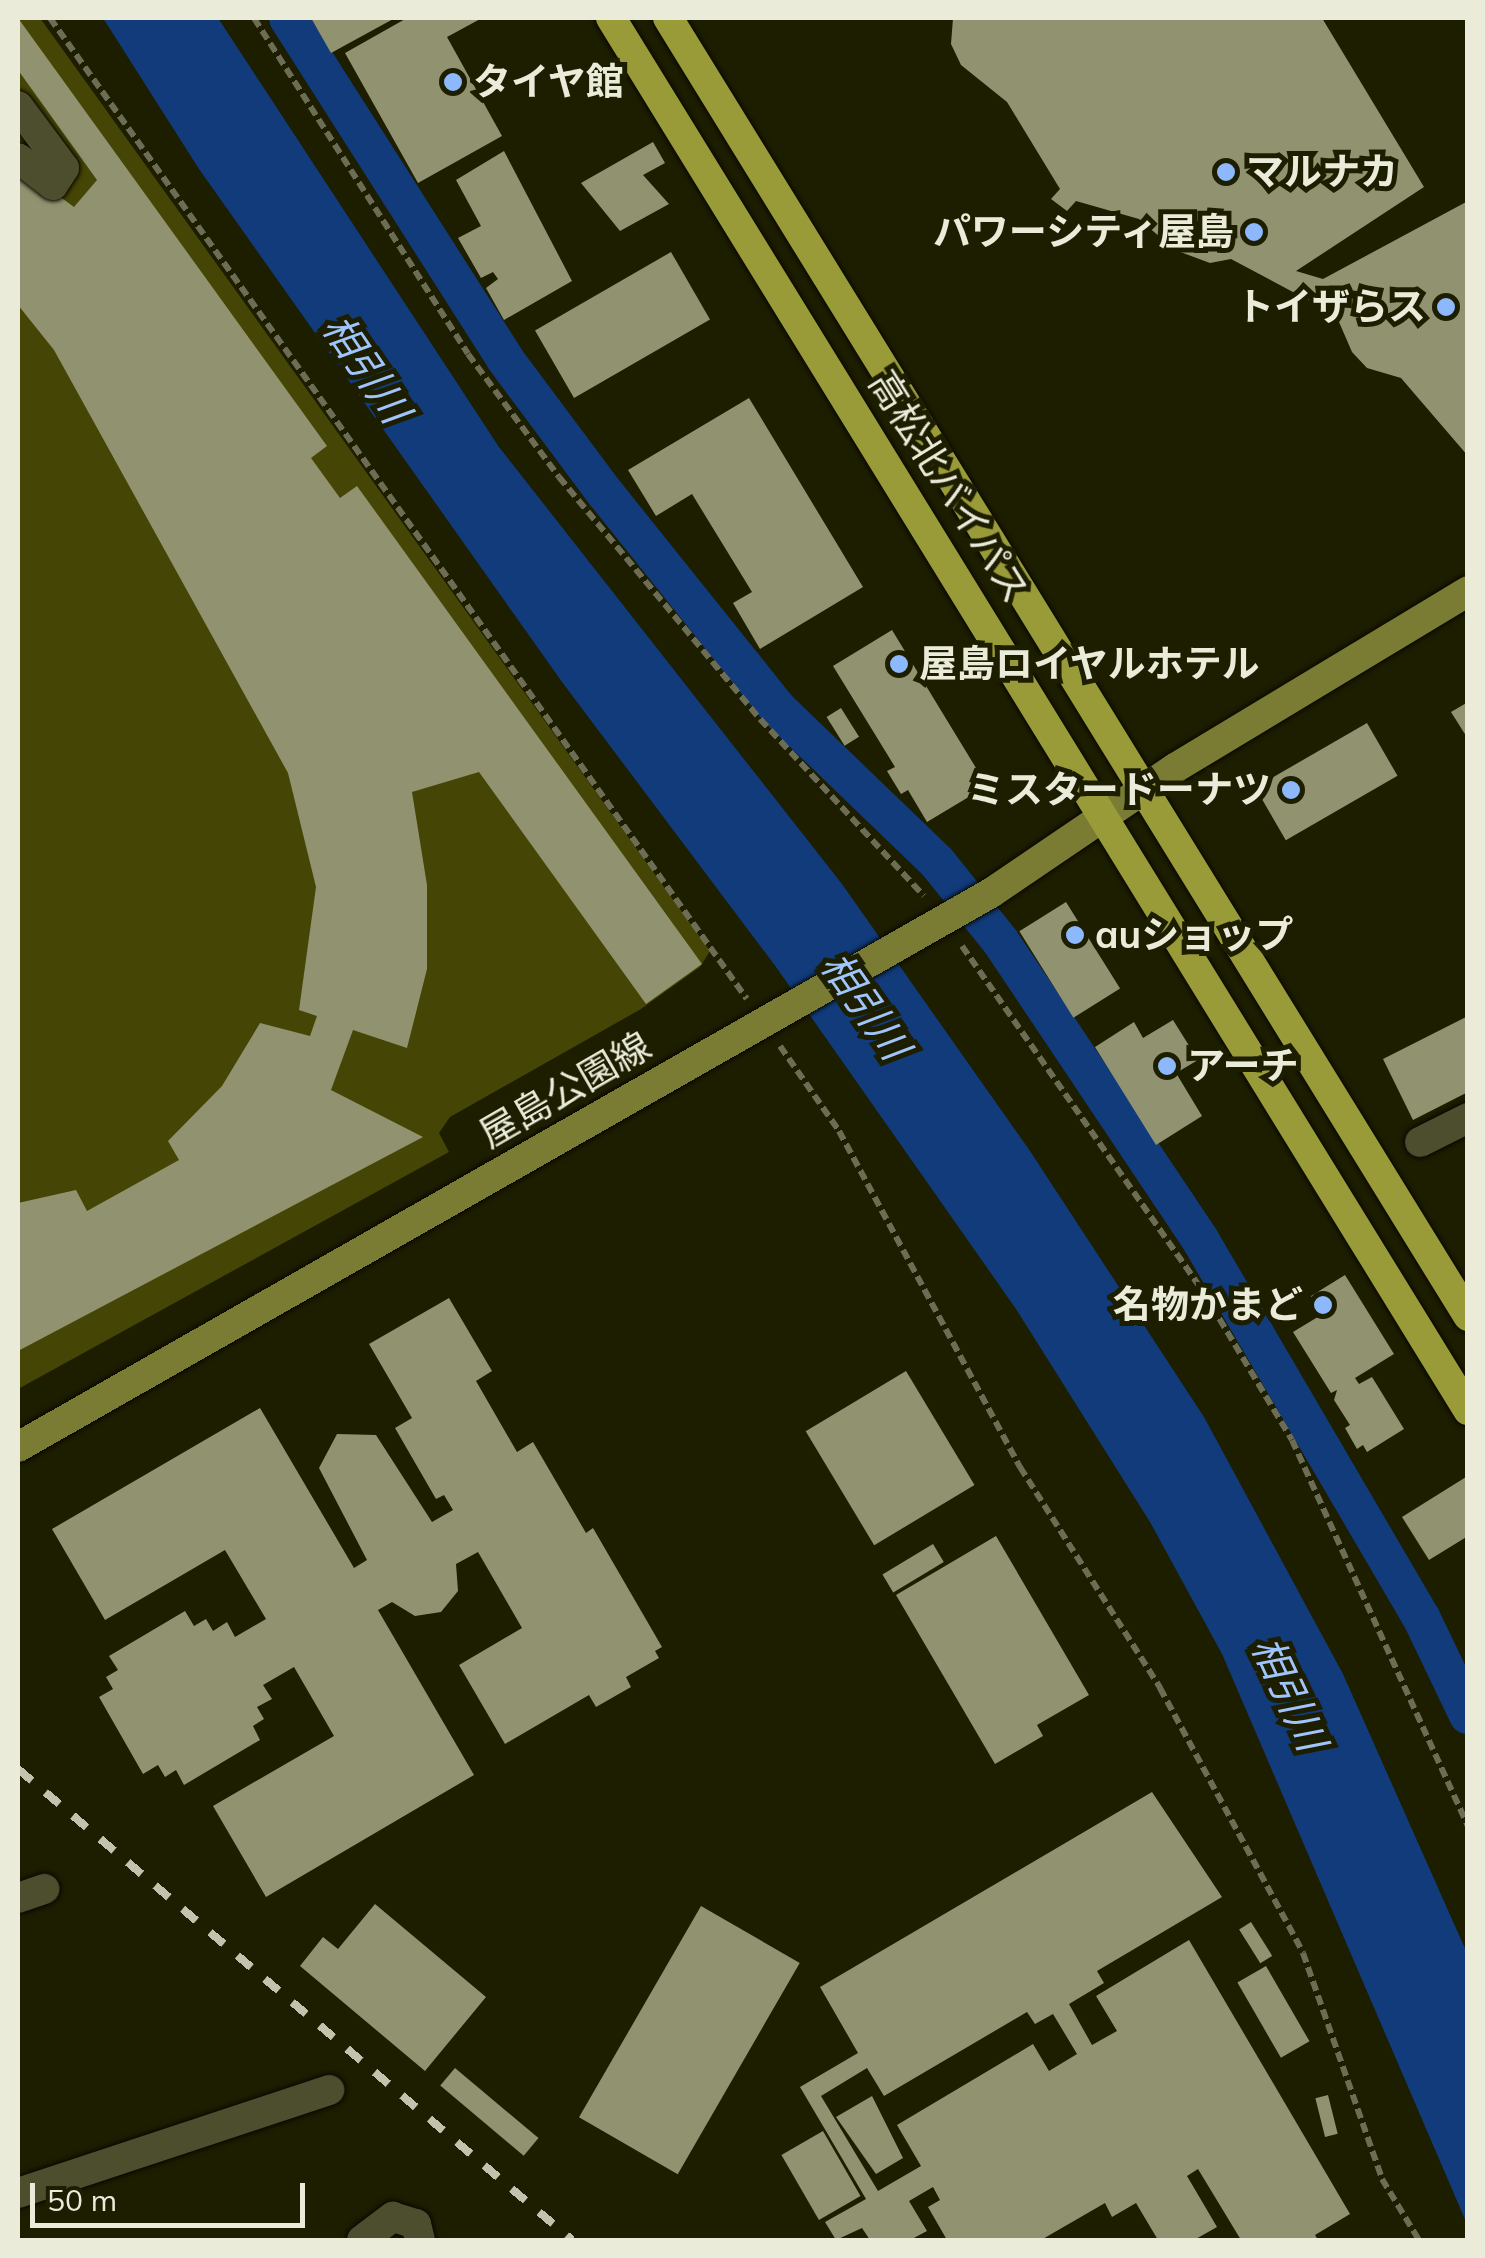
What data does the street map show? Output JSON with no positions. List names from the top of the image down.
{
  "streets": {
    "highway": ["高松北バイパス"],
    "main road": ["屋島公園線"]
  },
  "crossings": [
    ["高松北バイパス", "屋島公園線"]
  ],
  "water": ["相引川"],
  "places": [
    "タイヤ館",
    "マルナカ",
    "パワーシティ屋島",
    "トイザらス",
    "屋島ロイヤルホテル",
    "ミスタードーナツ",
    "auショップ",
    "アーチ",
    "名物かまど"
  ],
  "scale_bar": "50 m"
}
